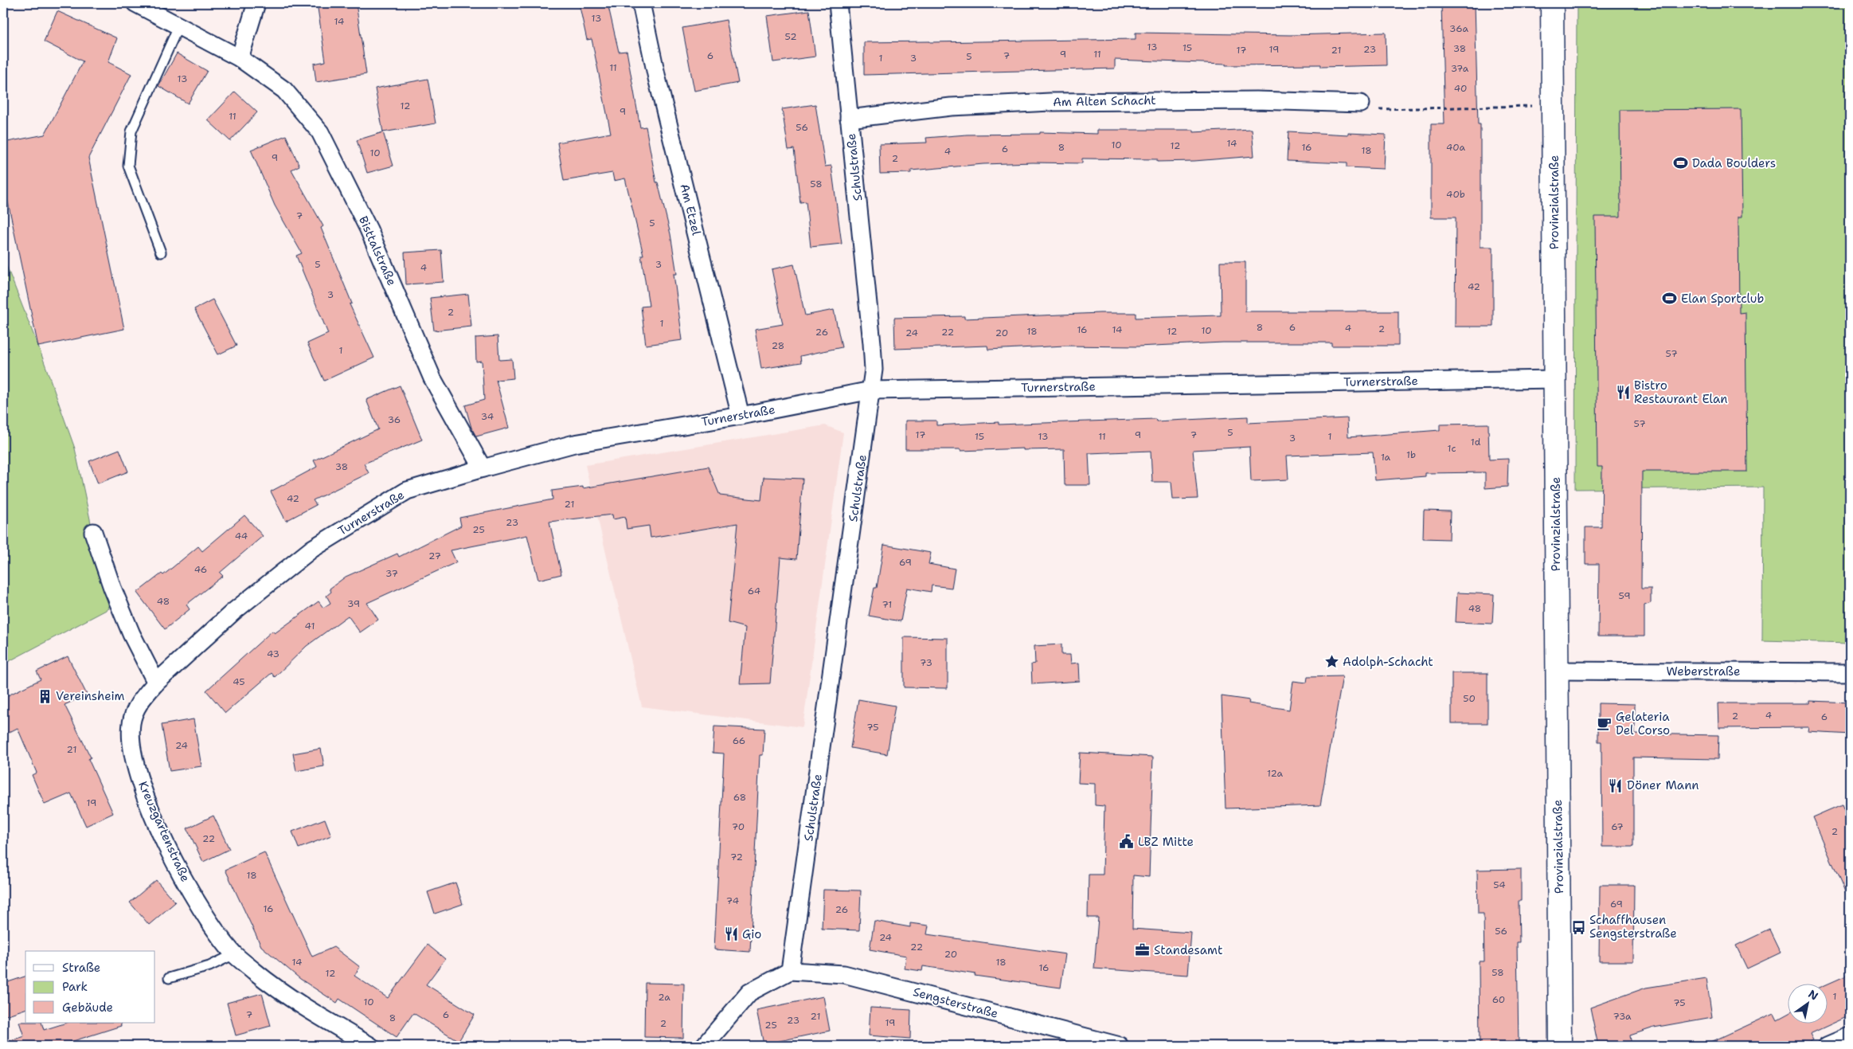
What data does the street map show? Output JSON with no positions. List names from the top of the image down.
{
  "streets": {
    "street": [
      "Am Alten Schacht",
      "Schulstraße",
      "Provinzialstraße",
      "Am Etzel",
      "Bisttalstraße",
      "Turnerstraße",
      "Weberstraße",
      "Kreuzgartenstraße",
      "Sengsterstraße"
    ]
  },
  "crossings": [
    ["Am Alten Schacht", "Schulstraße"],
    ["Schulstraße", "Turnerstraße"],
    ["Schulstraße", "Sengsterstraße"],
    ["Provinzialstraße", "Turnerstraße"],
    ["Provinzialstraße", "Weberstraße"],
    ["Am Etzel", "Turnerstraße"],
    ["Bisttalstraße", "Turnerstraße"],
    ["Turnerstraße", "Kreuzgartenstraße"]
  ],
  "places": {
    "sports": ["Dada Boulders", "Elan Sportclub"],
    "restaurant": ["Bistro Restaurant Elan", "Döner Mann", "Gio"],
    "place": ["Adolph-Schacht"],
    "building": ["Vereinsheim"],
    "cafe": ["Gelateria Del Corso"],
    "public building": ["LBZ Mitte"],
    "bus stop": ["Schaffhausen Sengsterstraße"],
    "office": ["Standesamt"]
  },
  "house_numbers": [
    "13",
    "14",
    "36a",
    "52",
    "13",
    "15",
    "38",
    "19",
    "23",
    "17",
    "21",
    "9",
    "11",
    "6",
    "7",
    "5",
    "1",
    "3",
    "11",
    "37a",
    "13",
    "40",
    "12",
    "9",
    "11",
    "56",
    "14",
    "10",
    "12",
    "8",
    "16",
    "40a",
    "6",
    "18",
    "4",
    "10",
    "9",
    "2",
    "58",
    "40b",
    "7",
    "5",
    "5",
    "3",
    "4",
    "42",
    "3",
    "2",
    "1",
    "8",
    "6",
    "4",
    "2",
    "16",
    "14",
    "10",
    "18",
    "12",
    "26",
    "22",
    "24",
    "20",
    "28",
    "1",
    "57",
    "34",
    "36",
    "57",
    "5",
    "17",
    "9",
    "7",
    "15",
    "13",
    "11",
    "1",
    "3",
    "1d",
    "1c",
    "1b",
    "1a",
    "38",
    "42",
    "21",
    "23",
    "25",
    "44",
    "27",
    "69",
    "46",
    "37",
    "64",
    "59",
    "48",
    "39",
    "71",
    "48",
    "41",
    "43",
    "73",
    "45",
    "50",
    "4",
    "2",
    "6",
    "75",
    "66",
    "24",
    "21",
    "12a",
    "68",
    "19",
    "70",
    "67",
    "2",
    "22",
    "72",
    "18",
    "54",
    "74",
    "69",
    "16",
    "26",
    "56",
    "24",
    "22",
    "20",
    "14",
    "18",
    "16",
    "58",
    "12",
    "1",
    "2a",
    "60",
    "10",
    "75",
    "7",
    "6",
    "21",
    "73a",
    "8",
    "23",
    "19",
    "2",
    "25"
  ],
  "legend": ["Straße", "Park", "Gebäude"],
  "north": "top right"
}
